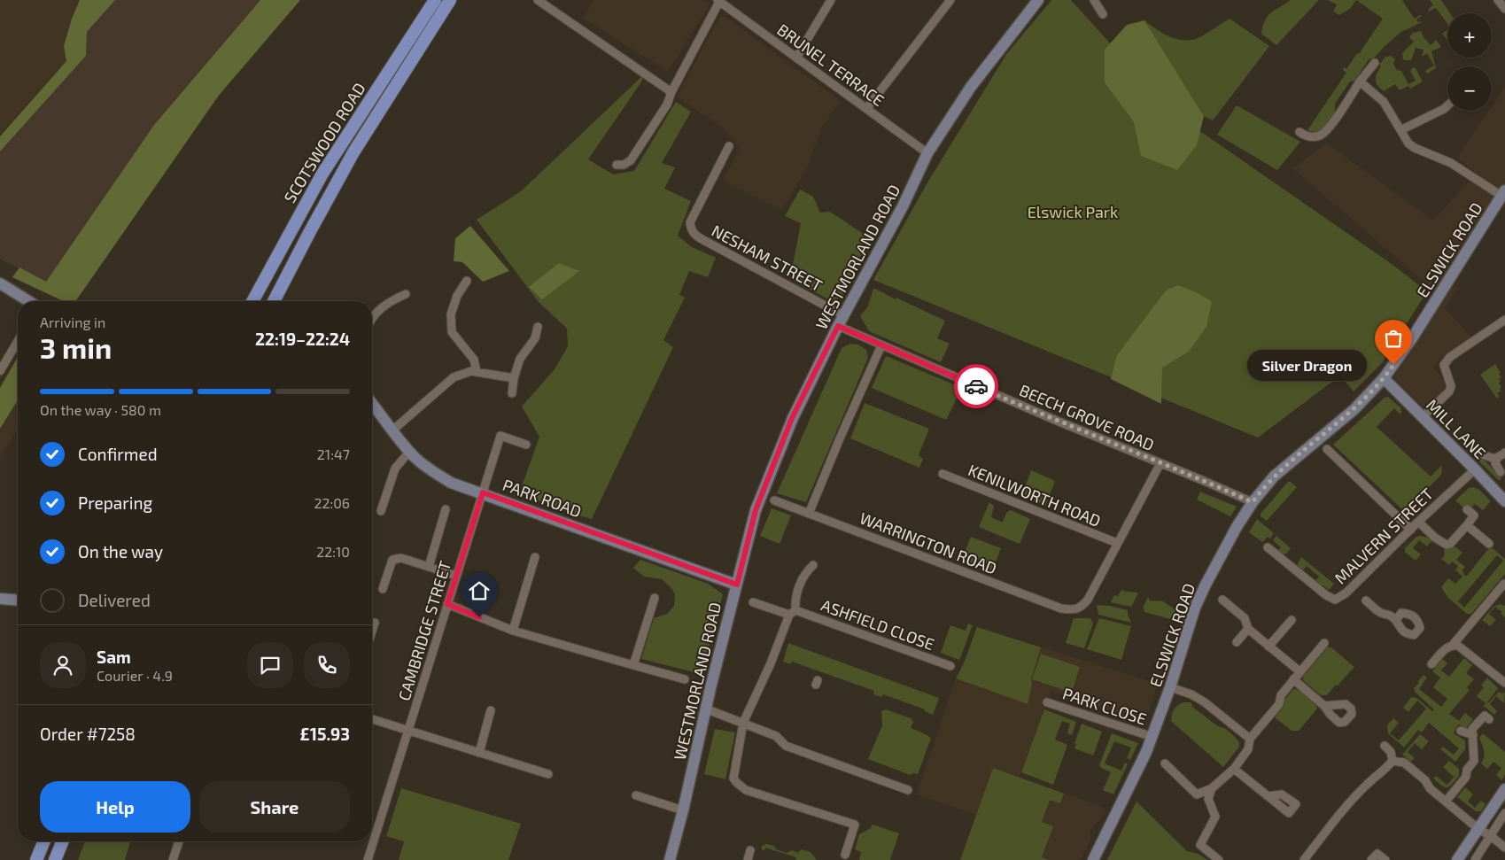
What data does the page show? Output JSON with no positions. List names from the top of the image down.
{
  "streets": {
    "main road": ["SCOTSWOOD ROAD"],
    "street": [
      "BRUNEL TERRACE",
      "ELSWICK ROAD",
      "WESTMORLAND ROAD",
      "NESHAM STREET",
      "BEECH GROVE ROAD",
      "MILL LANE",
      "KENILWORTH ROAD",
      "PARK ROAD",
      "MALVERN STREET",
      "WARRINGTON ROAD",
      "ASHFIELD CLOSE",
      "CAMBRIDGE STREET",
      "PARK CLOSE"
    ]
  },
  "crossings": [
    ["BRUNEL TERRACE", "WESTMORLAND ROAD"],
    ["ELSWICK ROAD", "BEECH GROVE ROAD"],
    ["ELSWICK ROAD", "MILL LANE"],
    ["ELSWICK ROAD", "PARK CLOSE"],
    ["WESTMORLAND ROAD", "NESHAM STREET"],
    ["WESTMORLAND ROAD", "BEECH GROVE ROAD"],
    ["WESTMORLAND ROAD", "PARK ROAD"],
    ["MILL LANE", "MALVERN STREET"],
    ["KENILWORTH ROAD", "WARRINGTON ROAD"],
    ["PARK ROAD", "CAMBRIDGE STREET"]
  ],
  "parks": ["Elswick Park"],
  "places": ["Silver Dragon"],
  "page": {
    "map_buttons": ["+", "−"],
    "heading": ["3 min", "Arriving in", "22:19–22:24"],
    "panel": [
      "Sam",
      "Courier · 4.9",
      "Order #7258",
      "£15.93"
    ],
    "bubble": "Silver Dragon",
    "bar": "On the way · 580 m",
    "list": [
      ["Confirmed", "21:47"],
      ["Preparing", "22:06"],
      ["On the way", "22:10"],
      "Delivered"
    ],
    "buttons": ["Help", "Share"]
  }
}
